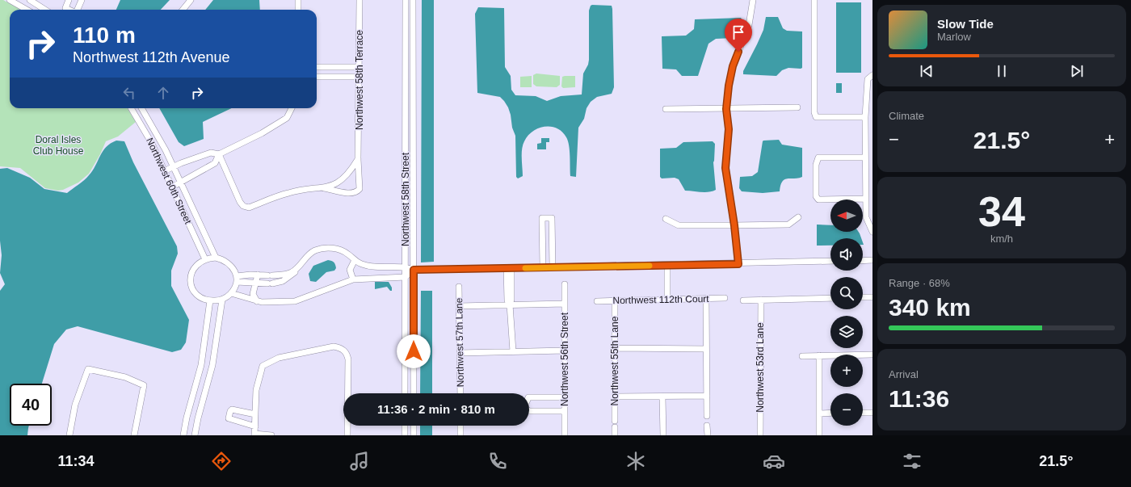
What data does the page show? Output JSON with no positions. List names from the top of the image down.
{
  "streets": {
    "street": [
      "Northwest 58th Terrace",
      "Northwest 60th Street",
      "Northwest 58th Street",
      "Northwest 112th Court",
      "Northwest 57th Lane",
      "Northwest 56th Street",
      "Northwest 55th Lane",
      "Northwest 53rd Lane"
    ]
  },
  "crossings": [
    ["Northwest 112th Court", "Northwest 55th Lane"]
  ],
  "parks": ["Doral Isles Club House"],
  "north": "left",
  "page": {
    "turn": ["110 m", "Northwest 112th Avenue"],
    "song": ["Slow Tide", "Marlow"],
    "tile": [
      "Climate",
      ["34", "km/h"],
      ["Range · 68%", "340 km"],
      ["Arrival", "11:36"]
    ],
    "heat": ["−", "21.5°", "+"],
    "map_buttons": ["+", "−"],
    "limit": "40",
    "trip": "11:36 · 2 min · 810 m",
    "tabs": ["11:34", "21.5°"]
  }
}
